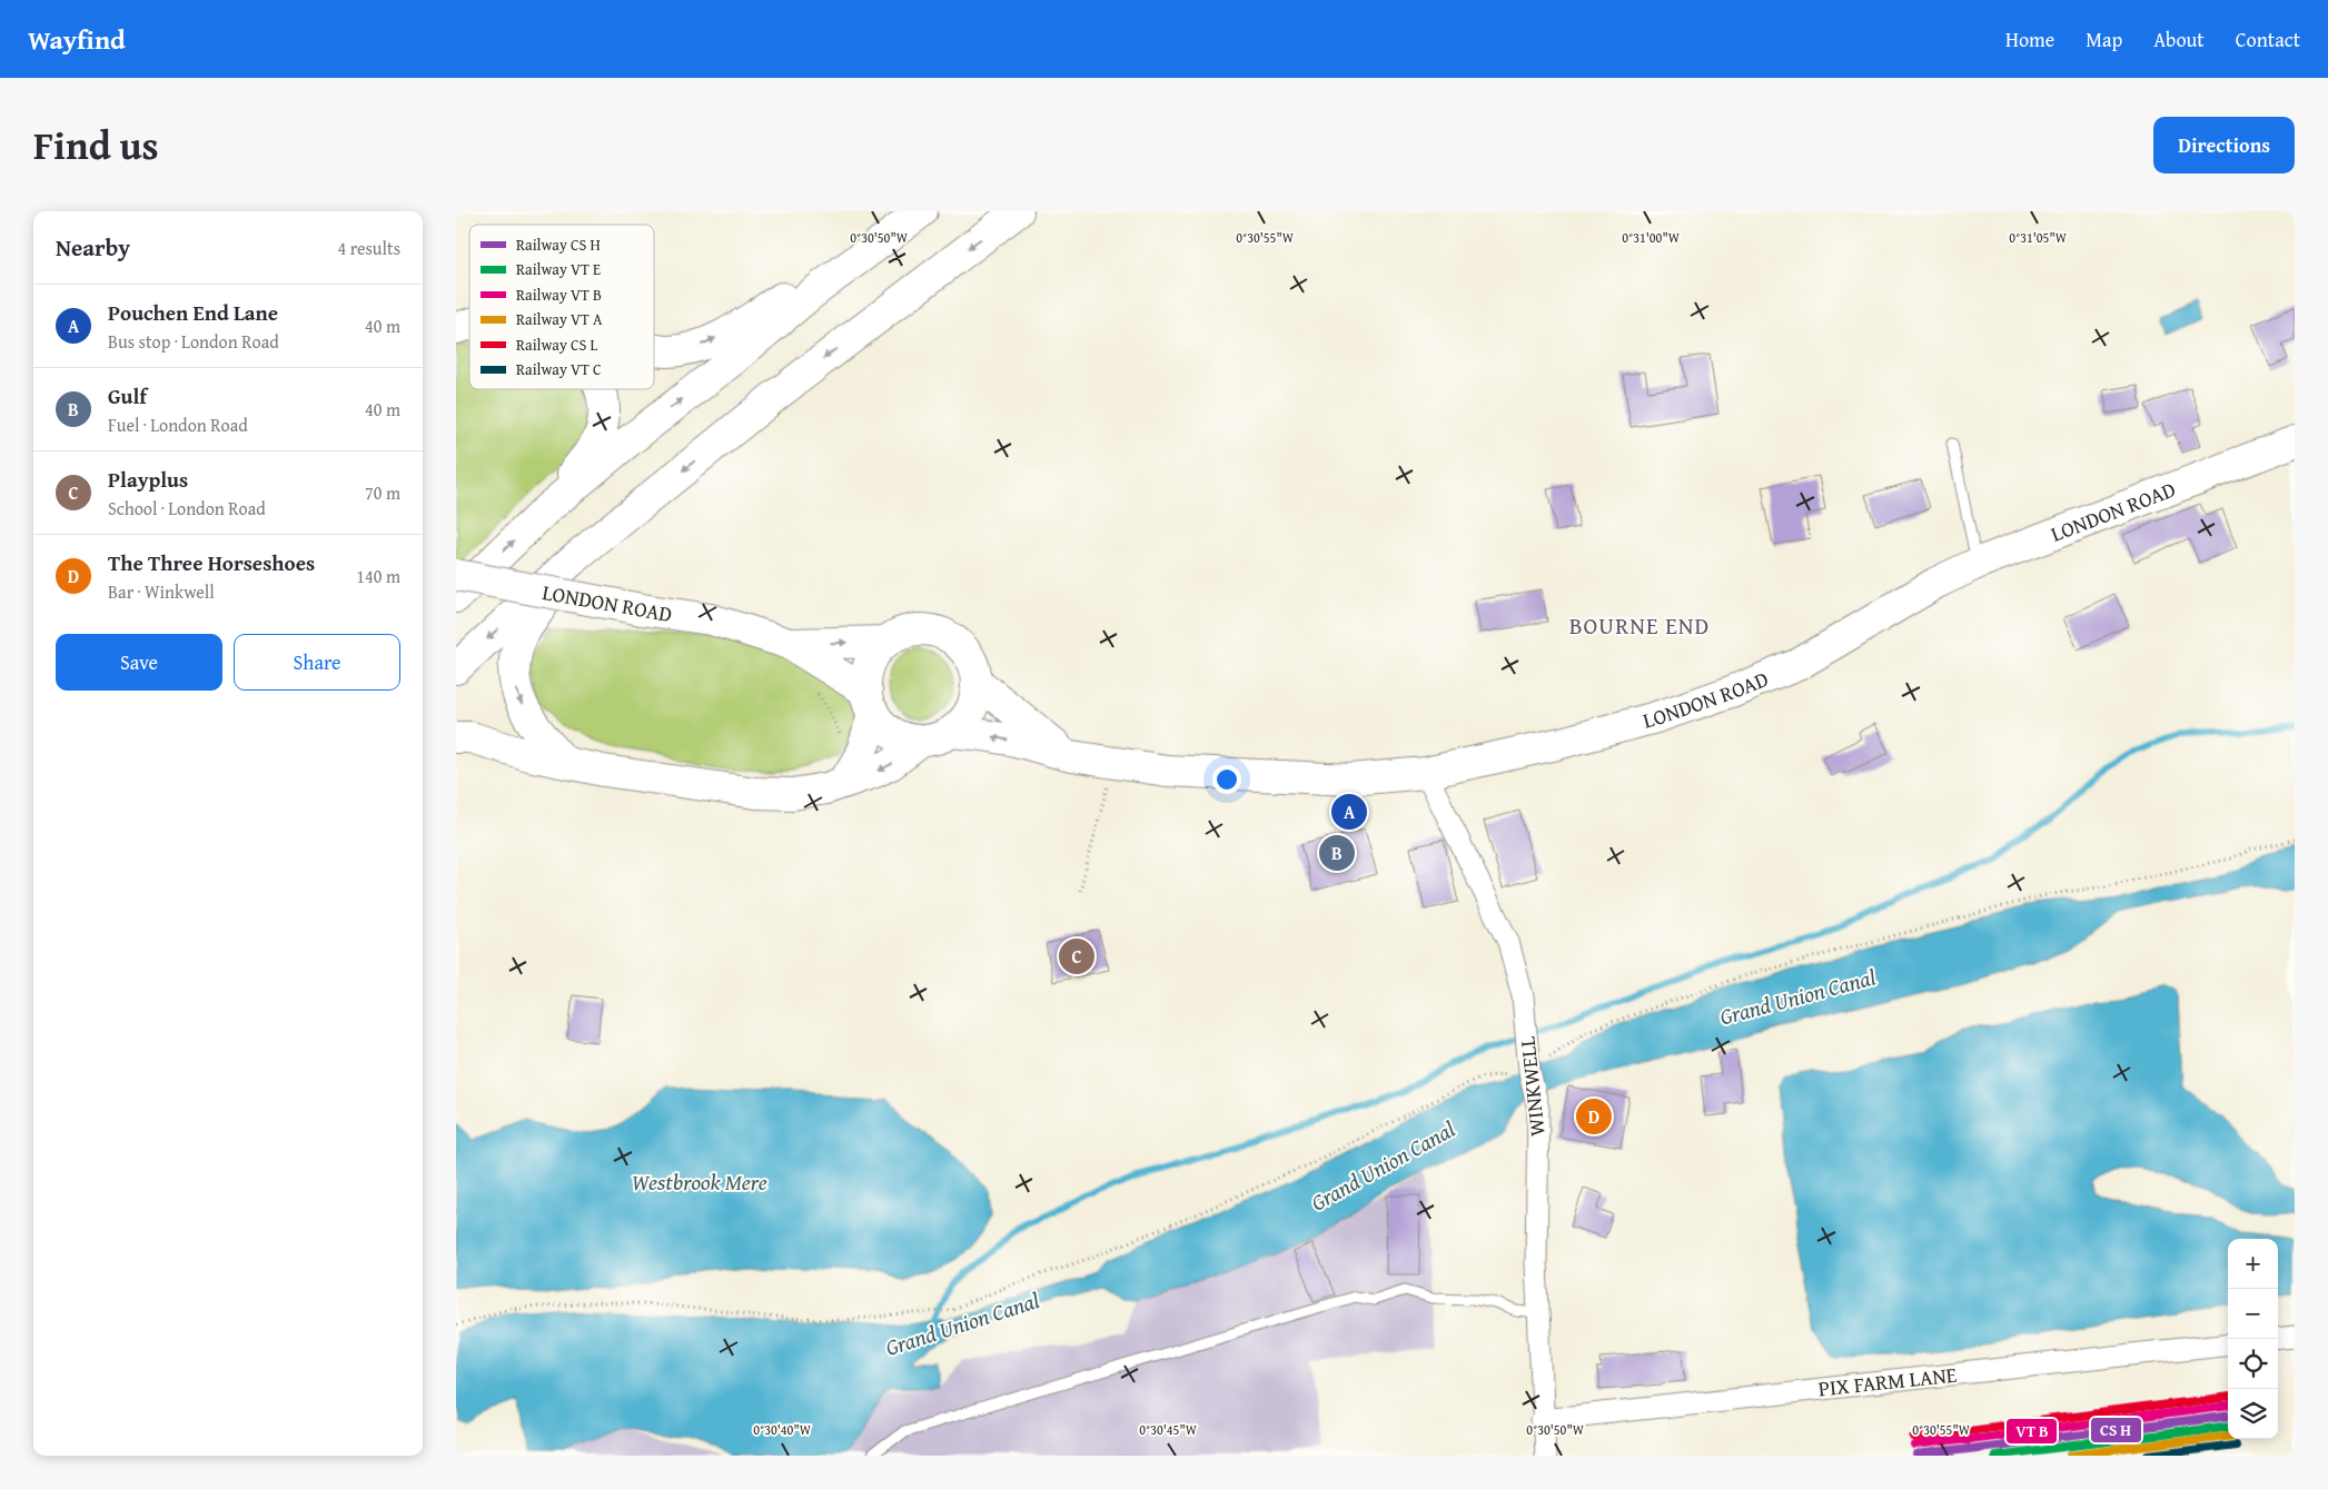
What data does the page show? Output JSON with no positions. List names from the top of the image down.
{
  "streets": {
    "main road": ["LONDON ROAD"],
    "street": ["WINKWELL", "PIX FARM LANE"]
  },
  "crossings": [
    ["LONDON ROAD", "WINKWELL"],
    ["WINKWELL", "PIX FARM LANE"]
  ],
  "districts": ["BOURNE END"],
  "water": ["Grand Union Canal", "Westbrook Mere"],
  "legend": [
    "Railway CS H",
    "Railway VT E",
    "Railway VT B",
    "Railway VT A",
    "Railway CS L",
    "Railway VT C"
  ],
  "page": {
    "header": "Wayfind",
    "nav": [
      "Home",
      "Map",
      "About",
      "Contact"
    ],
    "title": "Find us",
    "buttons": [
      "Directions",
      ["Save", "Share"]
    ],
    "heading": ["Nearby", "4 results"],
    "list": [
      {
        "mark": "A",
        "name": "Pouchen End Lane",
        "note": "Bus stop · London Road",
        "value": "40 m"
      },
      {
        "mark": "B",
        "name": "Gulf",
        "note": "Fuel · London Road",
        "value": "40 m"
      },
      {
        "mark": "C",
        "name": "Playplus",
        "note": "School · London Road",
        "value": "70 m"
      },
      {
        "mark": "D",
        "name": "The Three Horseshoes",
        "note": "Bar · Winkwell",
        "value": "140 m"
      }
    ],
    "pins": [
      "A",
      "B",
      "C",
      "D"
    ],
    "map_buttons": ["+", "−"]
  },
  "coordinates": [
    "0°30'50\"W",
    "0°30'55\"W",
    "0°31'00\"W",
    "0°31'05\"W",
    "0°30'40\"W",
    "0°30'45\"W"
  ]
}
